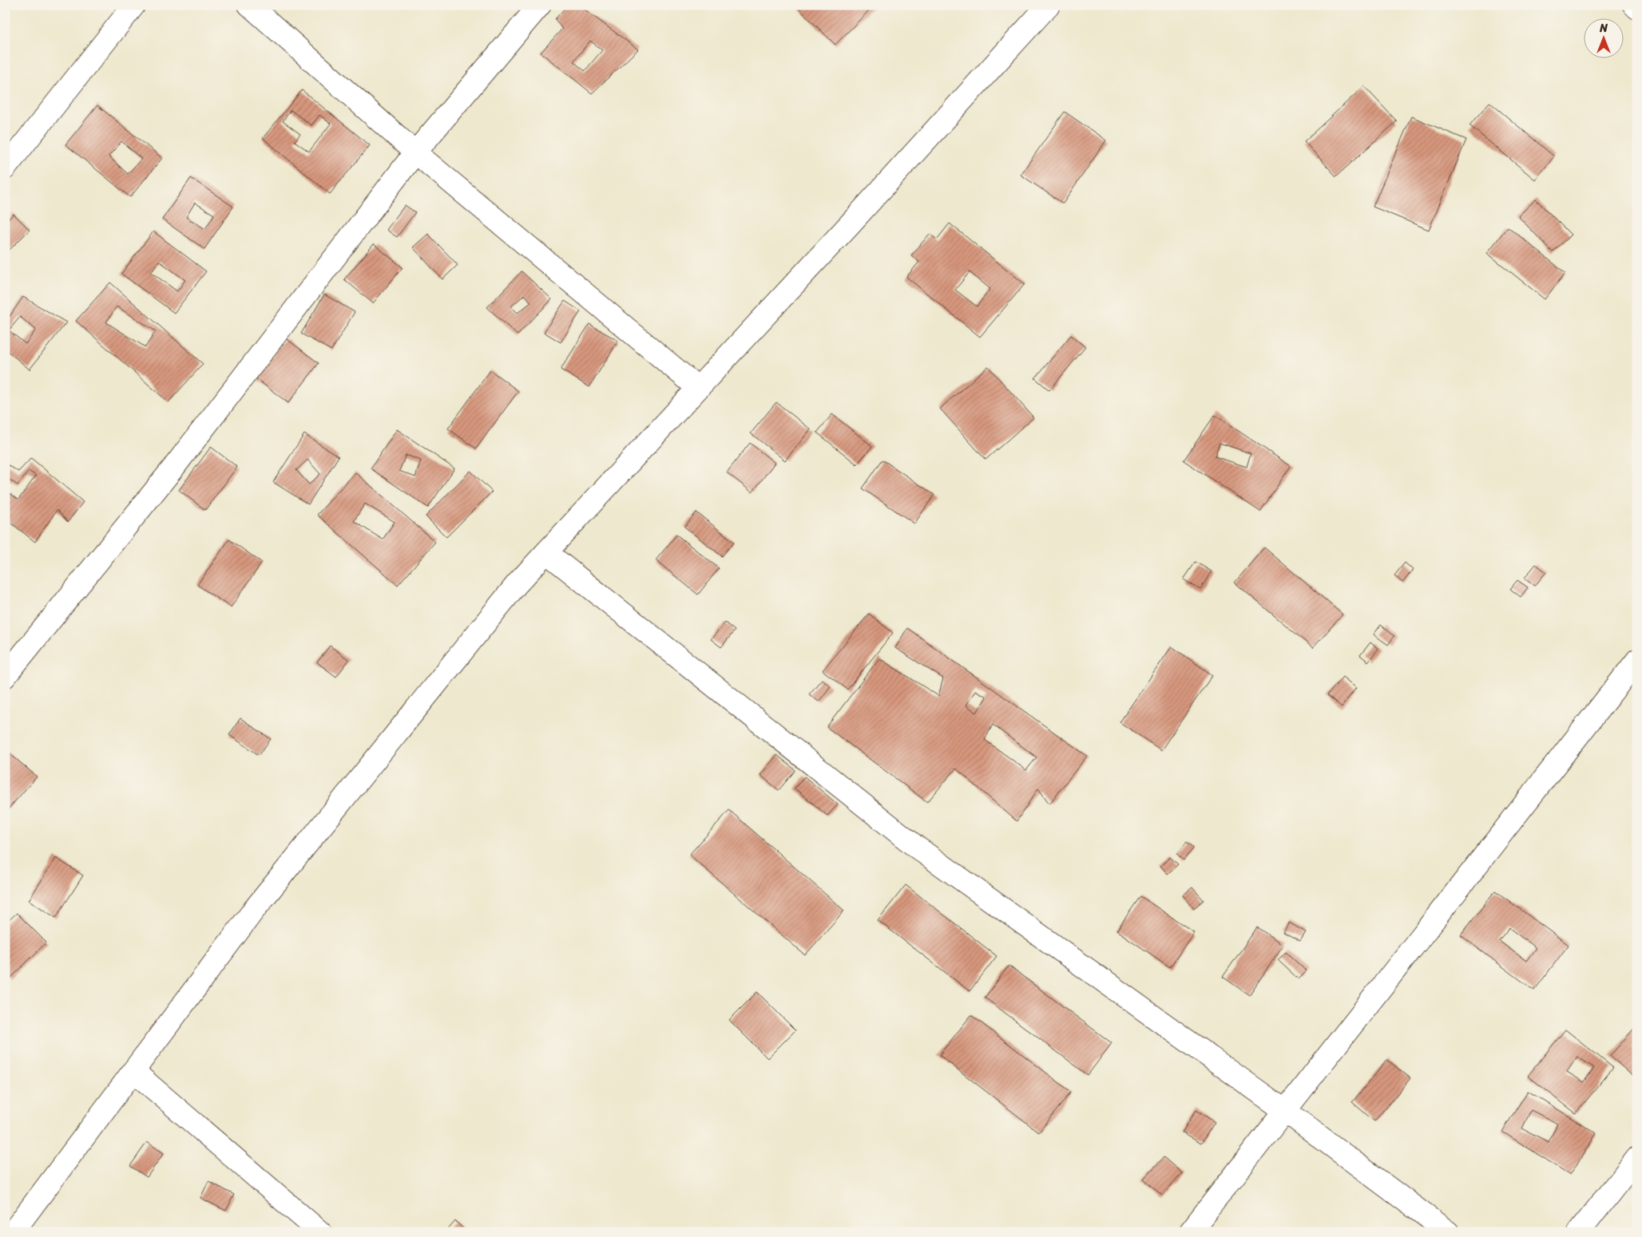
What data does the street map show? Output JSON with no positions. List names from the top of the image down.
{
  "north": "top"
}
